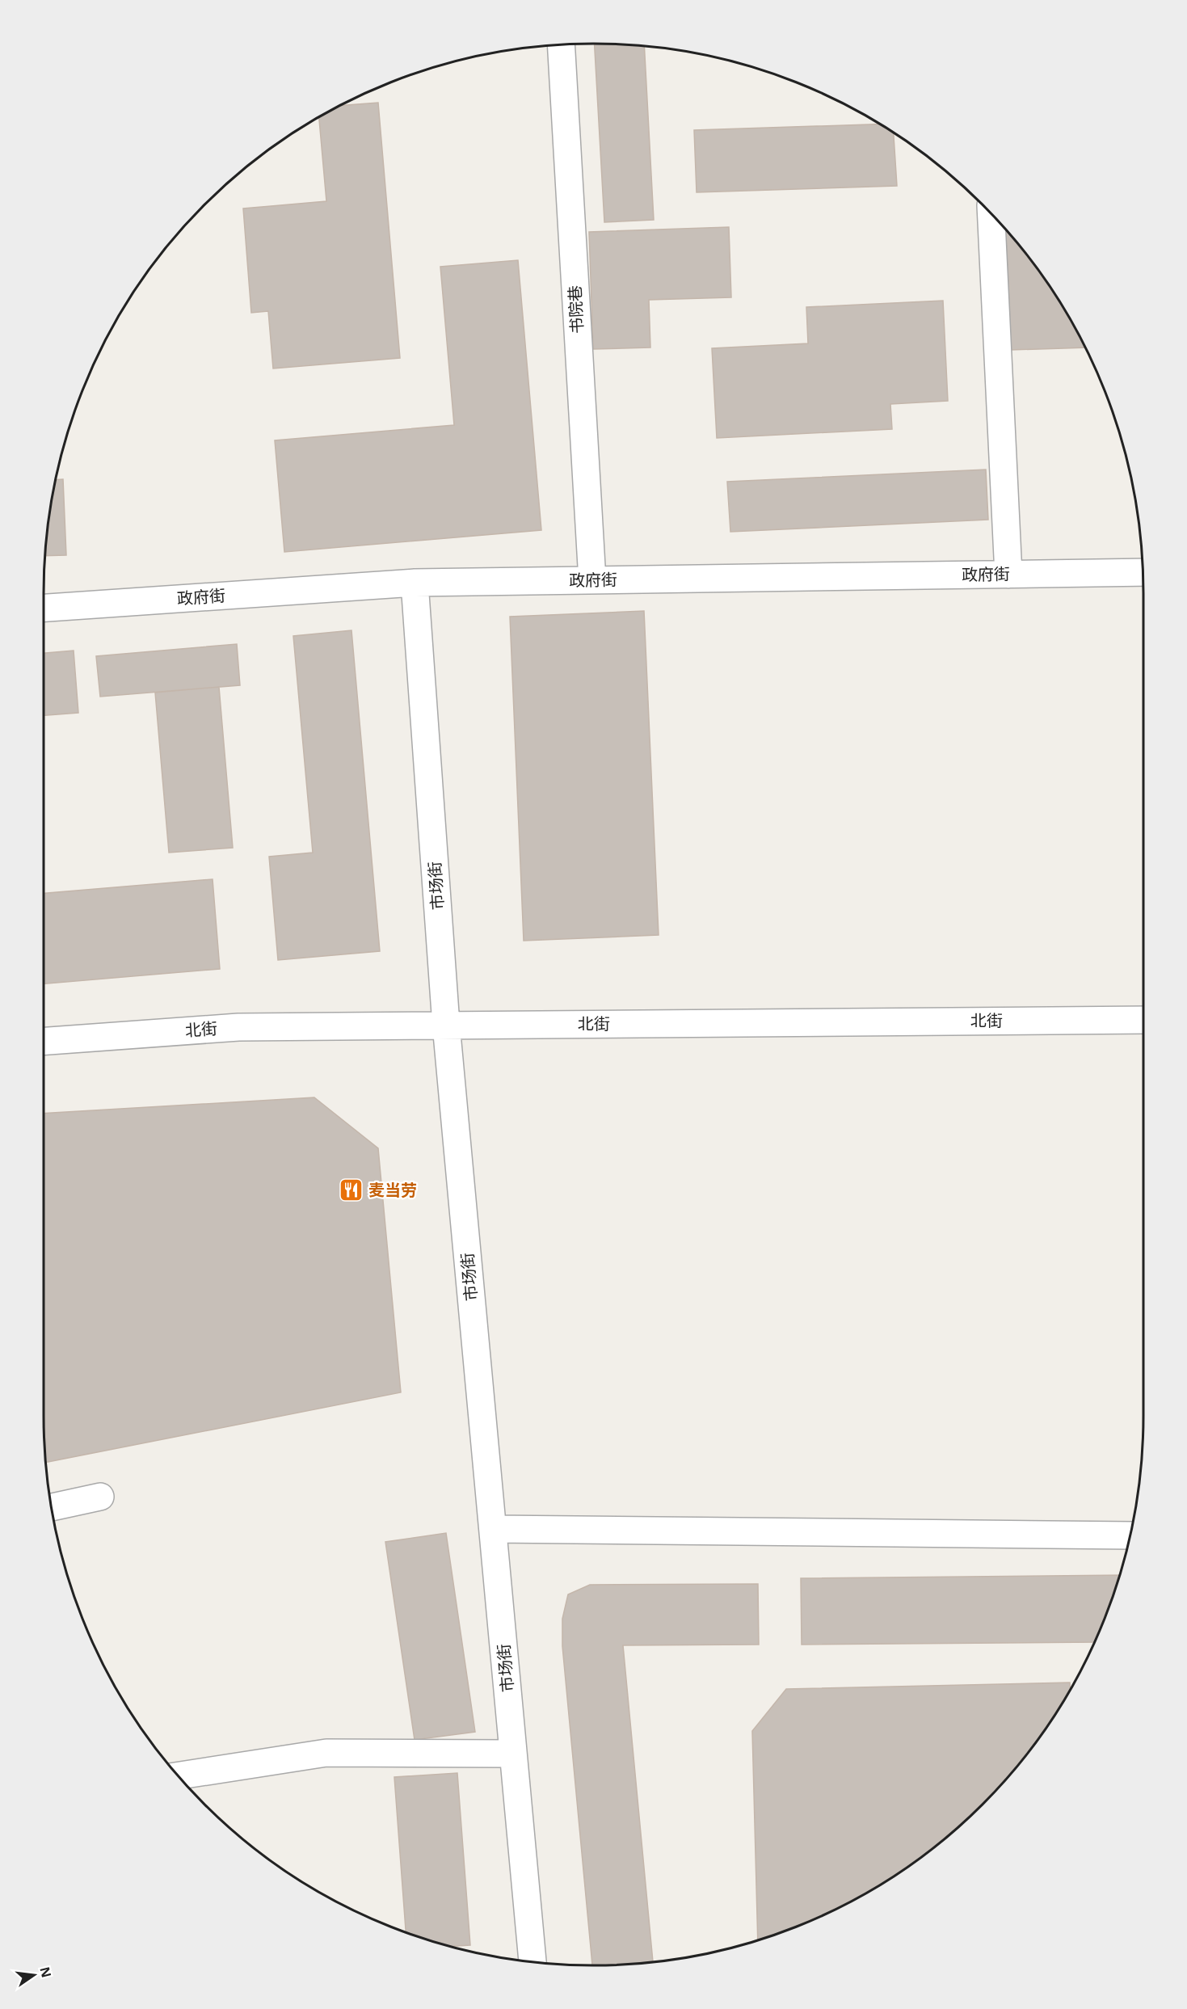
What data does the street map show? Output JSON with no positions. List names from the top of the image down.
{
  "streets": {
    "street": [
      "书院巷",
      "政府街",
      "市场街",
      "北街"
    ]
  },
  "crossings": [
    ["书院巷", "政府街"],
    ["政府街", "市场街"],
    ["市场街", "北街"]
  ],
  "places": {
    "restaurant": ["麦当劳"]
  },
  "north": "right"
}
